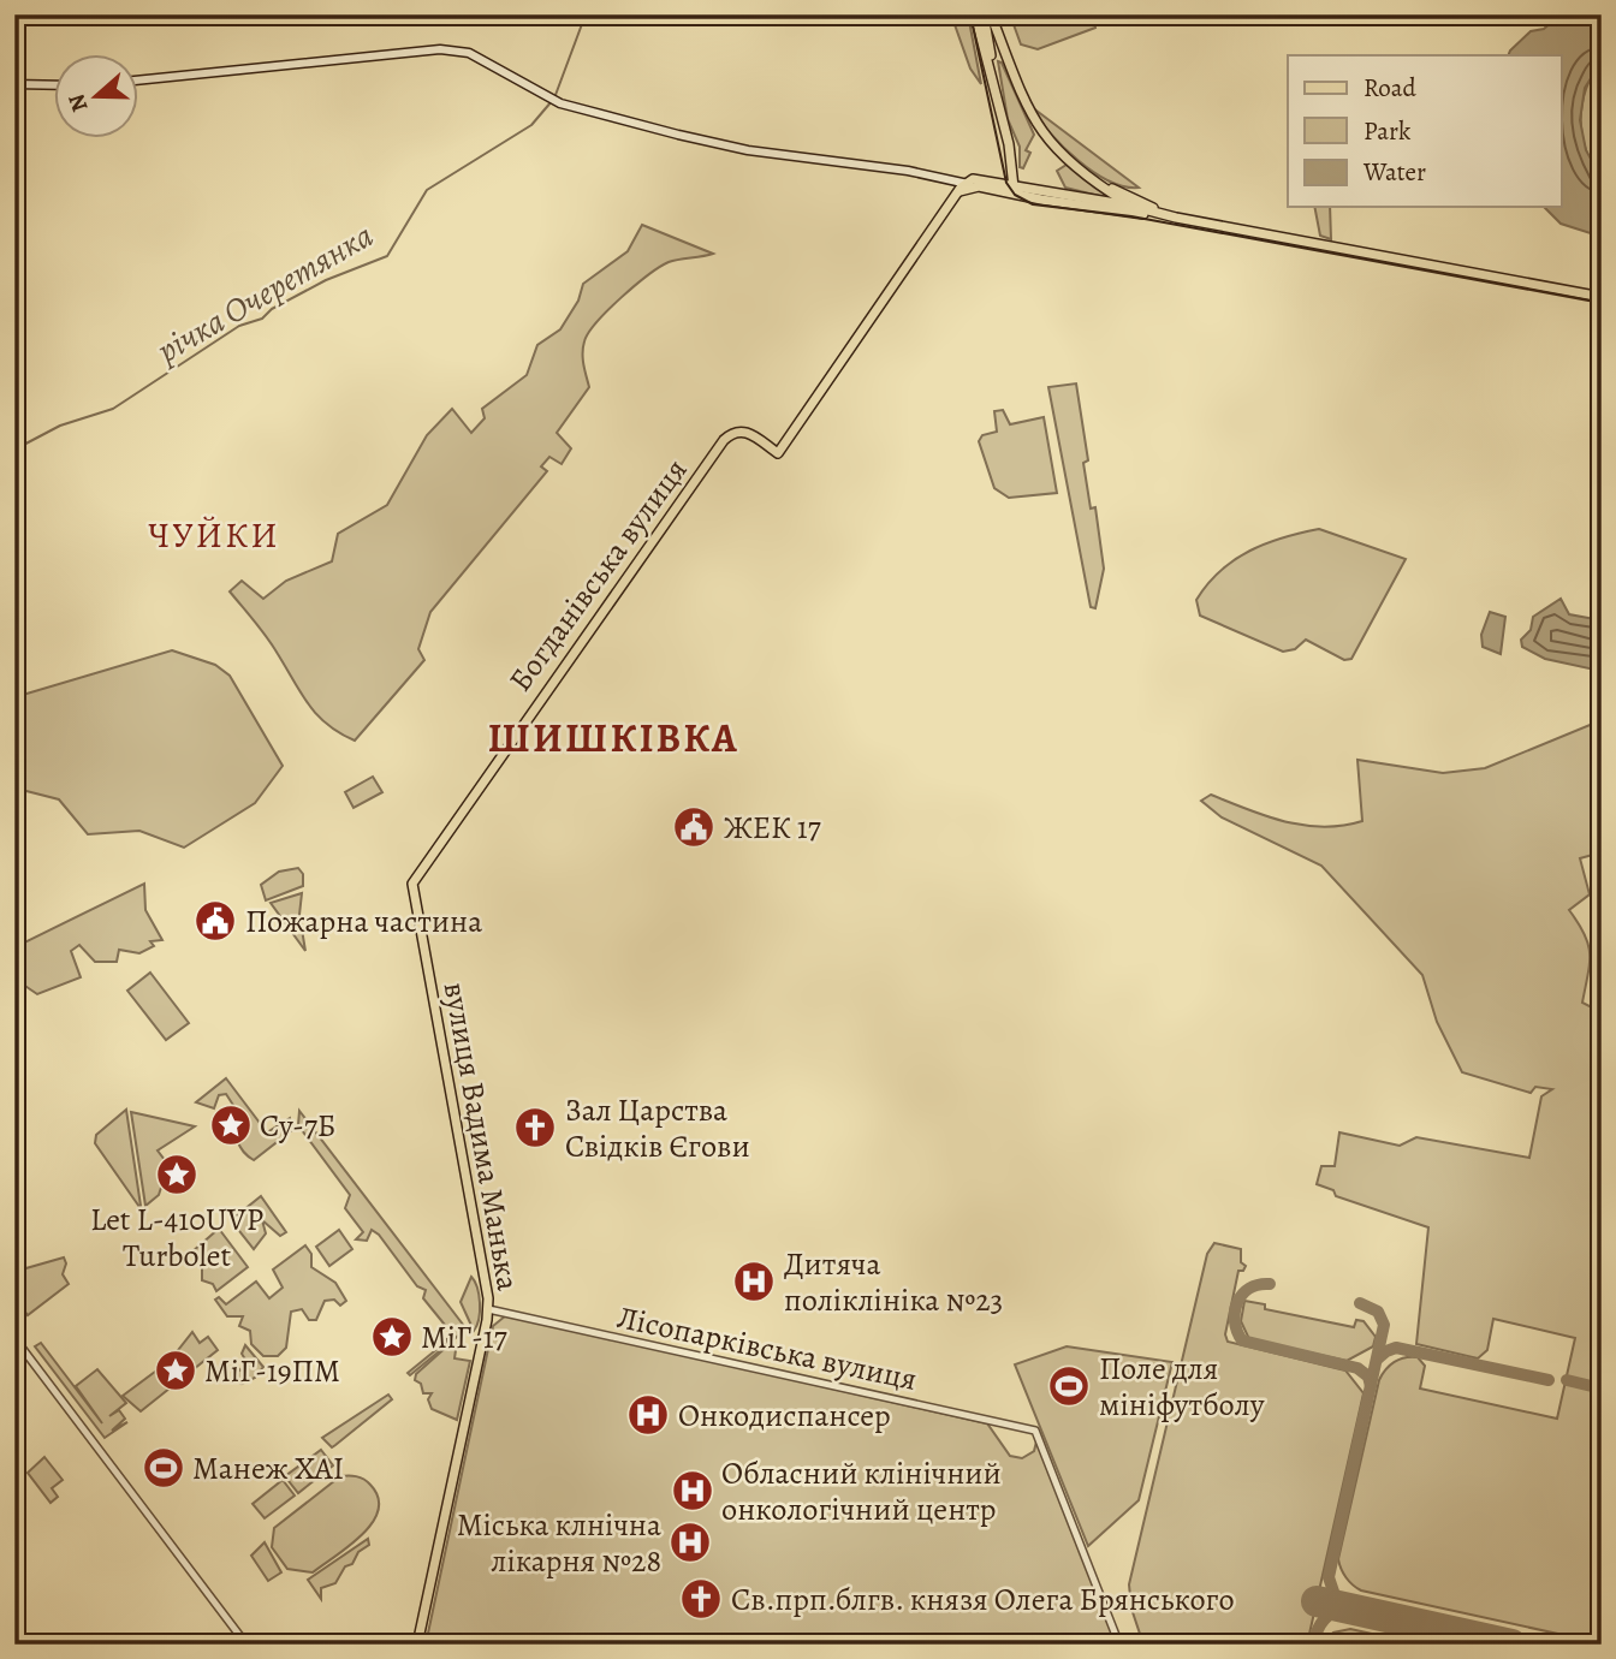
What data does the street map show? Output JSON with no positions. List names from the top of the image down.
{
  "streets": {
    "main road": ["Богданівська вулиця", "вулиця Вадима Манька"],
    "street": ["Лісопарківська вулиця"]
  },
  "crossings": [
    ["Богданівська вулиця", "вулиця Вадима Манька"],
    ["вулиця Вадима Манька", "Лісопарківська вулиця"]
  ],
  "districts": ["ЧУЙКИ", "ШИШКІВКА"],
  "water": ["річка Очеретянка"],
  "places": {
    "public building": ["ЖЕК 17", "Пожарна частина"],
    "place": [
      "Су-7Б",
      "Let L-410UVP Turbolet",
      "МіГ-17",
      "МіГ-19ПМ"
    ],
    "church": ["Зал Царства Свідків Єгови", "Cв.прп.блгв. князя Олега Брянського"],
    "hospital": [
      "Дитяча поліклініка №23",
      "Онкодиспансер",
      "Обласний клінічний онкологічний центр",
      "Міська клнічна лікарня №28"
    ],
    "sports": ["Поле для мініфутболу", "Манеж ХАІ"]
  },
  "legend": ["Road", "Park", "Water"],
  "north": "left"
}
